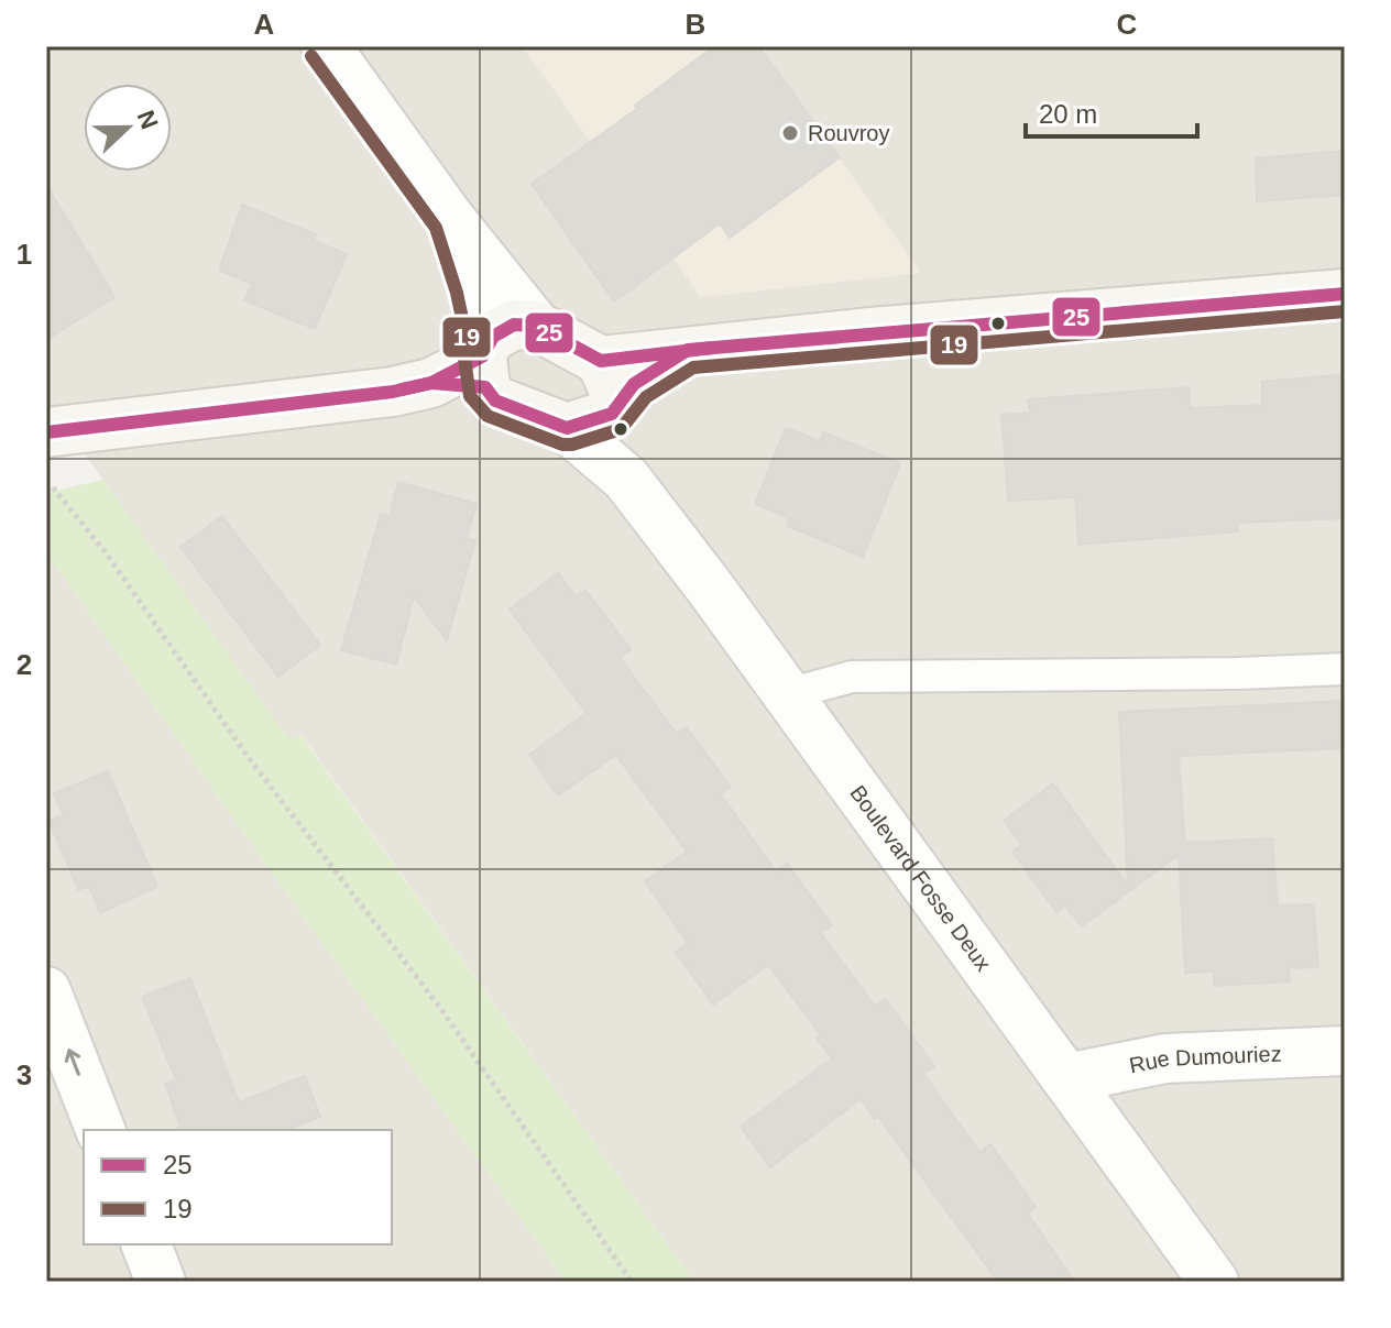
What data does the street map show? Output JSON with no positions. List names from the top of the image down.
{
  "streets": {
    "street": ["Boulevard Fosse Deux", "Rue Dumouriez"]
  },
  "crossings": [
    ["Boulevard Fosse Deux", "Rue Dumouriez"]
  ],
  "places": ["Rouvroy"],
  "lines": ["transit line 19", "transit line 25"],
  "legend": ["25", "19"],
  "scale_bar": "20 m",
  "north": "right",
  "grid": {
    "columns": ["A", "B", "C"],
    "rows": ["1", "2", "3"]
  }
}
